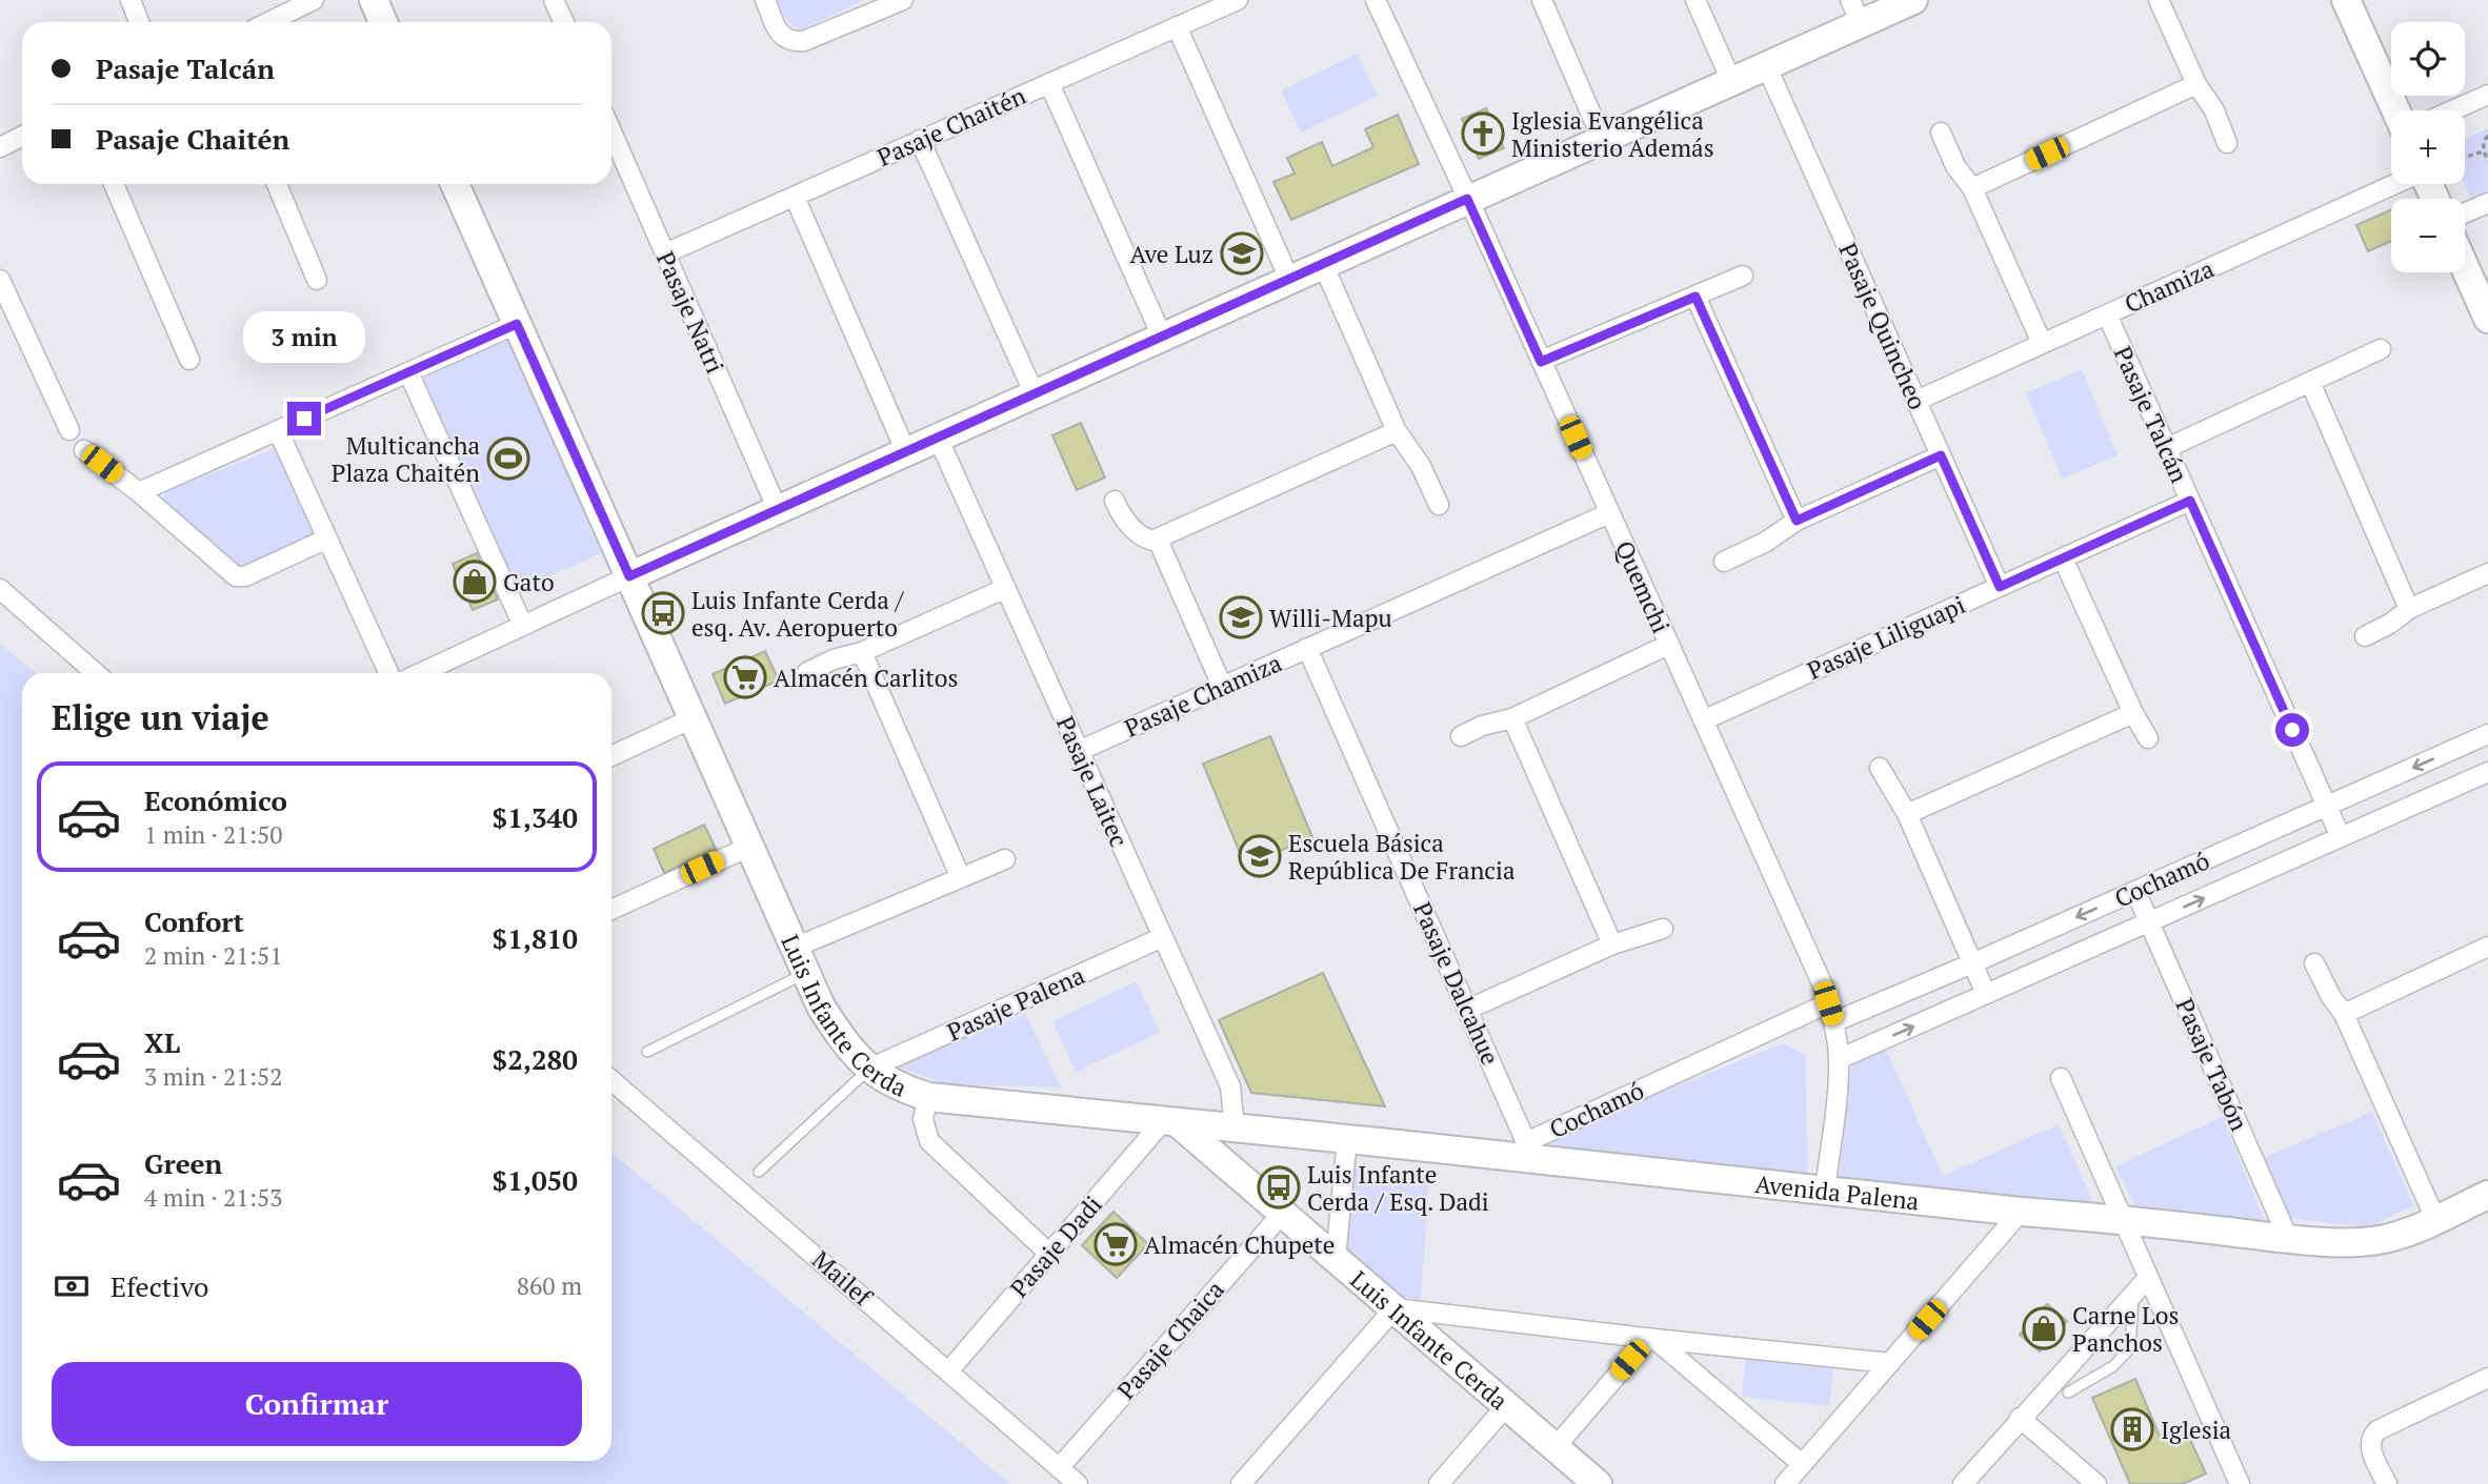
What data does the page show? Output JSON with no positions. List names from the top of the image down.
{
  "streets": {
    "street": [
      "Pasaje Chaitén",
      "Chamiza",
      "Pasaje Natri",
      "Pasaje Quincheo",
      "Pasaje Talcán",
      "Quemchi",
      "Pasaje Liliguapi",
      "Pasaje Chamiza",
      "Pasaje Laitec",
      "Cochamó",
      "Pasaje Dalcahue",
      "Pasaje Palena",
      "Luis Infante Cerda",
      "Pasaje Tabón",
      "Avenida Palena",
      "Pasaje Dadi",
      "Mailef",
      "Pasaje Chaica"
    ]
  },
  "crossings": [
    ["Pasaje Chaitén", "Pasaje Natri"],
    ["Chamiza", "Pasaje Quincheo"],
    ["Chamiza", "Pasaje Talcán"],
    ["Pasaje Quincheo", "Pasaje Liliguapi"],
    ["Pasaje Talcán", "Pasaje Liliguapi"],
    ["Pasaje Talcán", "Cochamó"],
    ["Quemchi", "Pasaje Liliguapi"],
    ["Quemchi", "Pasaje Chamiza"],
    ["Quemchi", "Cochamó"],
    ["Quemchi", "Avenida Palena"],
    ["Pasaje Chamiza", "Pasaje Laitec"],
    ["Pasaje Chamiza", "Pasaje Dalcahue"],
    ["Pasaje Laitec", "Pasaje Palena"],
    ["Pasaje Laitec", "Avenida Palena"],
    ["Cochamó", "Pasaje Dalcahue"],
    ["Cochamó", "Pasaje Tabón"],
    ["Cochamó", "Avenida Palena"],
    ["Pasaje Dalcahue", "Avenida Palena"],
    ["Pasaje Palena", "Luis Infante Cerda"],
    ["Luis Infante Cerda", "Avenida Palena"],
    ["Luis Infante Cerda", "Pasaje Dadi"],
    ["Luis Infante Cerda", "Pasaje Chaica"],
    ["Pasaje Tabón", "Avenida Palena"],
    ["Avenida Palena", "Pasaje Dadi"],
    ["Pasaje Dadi", "Mailef"],
    ["Mailef", "Pasaje Chaica"]
  ],
  "places": {
    "church": ["Iglesia Evangélica Ministerio Además"],
    "school or university": ["Ave Luz", "Willi-Mapu", "Escuela Básica República De Francia"],
    "sports": ["Multicancha Plaza Chaitén"],
    "shop": ["Gato", "Carne Los Panchos"],
    "bus stop": ["Luis Infante Cerda / esq. Av. Aeropuerto", "Luis Infante Cerda / Esq. Dadi"],
    "supermarket": ["Almacén Carlitos", "Almacén Chupete"],
    "building": ["Iglesia"]
  },
  "page": {
    "map_buttons": ["+", "−"],
    "banner": ["Pasaje Talcán", "Pasaje Chaitén"],
    "bubble": "3 min",
    "heading": "Elige un viaje",
    "list": [
      {
        "name": "Económico",
        "note": "1 min · 21:50",
        "value": "$1,340"
      },
      {
        "name": "Confort",
        "note": "2 min · 21:51",
        "value": "$1,810"
      },
      {
        "name": "XL",
        "note": "3 min · 21:52",
        "value": "$2,280"
      },
      {
        "name": "Green",
        "note": "4 min · 21:53",
        "value": "$1,050"
      }
    ],
    "pay": ["Efectivo", "860 m"],
    "buttons": "Confirmar"
  }
}
